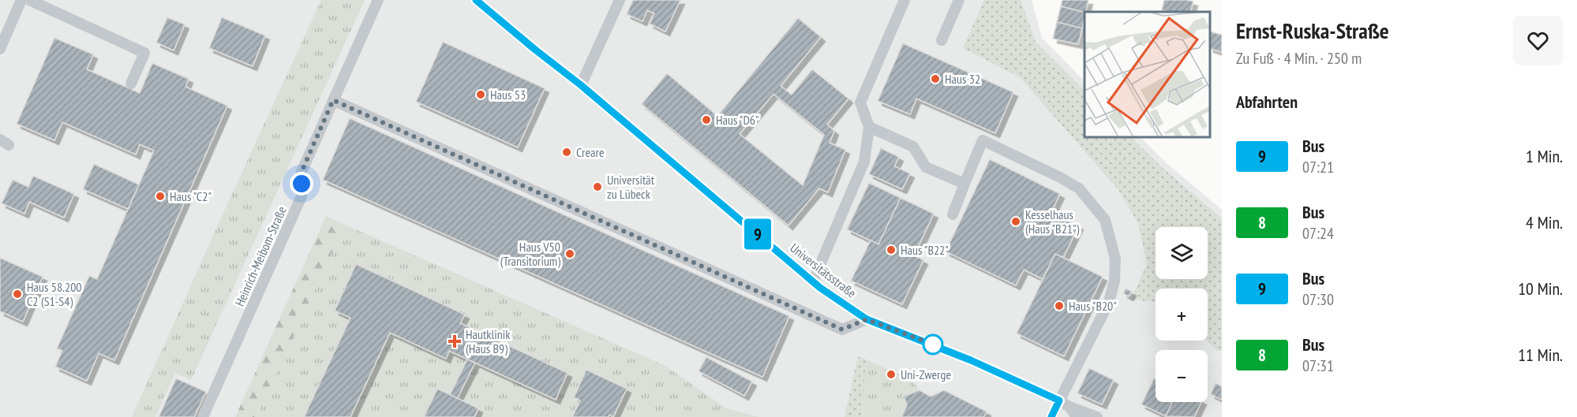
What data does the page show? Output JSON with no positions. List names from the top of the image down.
{
  "streets": {
    "lane": ["Heinrich-Meibom-Straße", "Universitätsstraße"]
  },
  "places": {
    "other": [
      "Haus 32",
      "Haus 53",
      "Haus \"D6\"",
      "Creare",
      "Universität zu Lübeck",
      "Haus \"C2\"",
      "Kesselhaus (Haus \"B21\")",
      "Haus \"B22\"",
      "Haus V50 (Transitorium)",
      "Haus 58.200 C2 (S1-S4)",
      "Haus \"B20\"",
      "Uni-Zwerge"
    ],
    "health": ["Hautklinik (Haus B9)"]
  },
  "lines": ["bus line 9"],
  "page": {
    "on_map": "9",
    "heading": [
      ["Ernst-Ruska-Straße", "Zu Fuß · 4 Min. · 250 m"],
      "Abfahrten"
    ],
    "list": [
      {
        "mark": "9",
        "name": "Bus",
        "note": "07:21",
        "value": "1 Min."
      },
      {
        "mark": "8",
        "name": "Bus",
        "note": "07:24",
        "value": "4 Min."
      },
      {
        "mark": "9",
        "name": "Bus",
        "note": "07:30",
        "value": "10 Min."
      },
      {
        "mark": "8",
        "name": "Bus",
        "note": "07:31",
        "value": "11 Min."
      }
    ],
    "map_buttons": ["+", "−"]
  }
}
